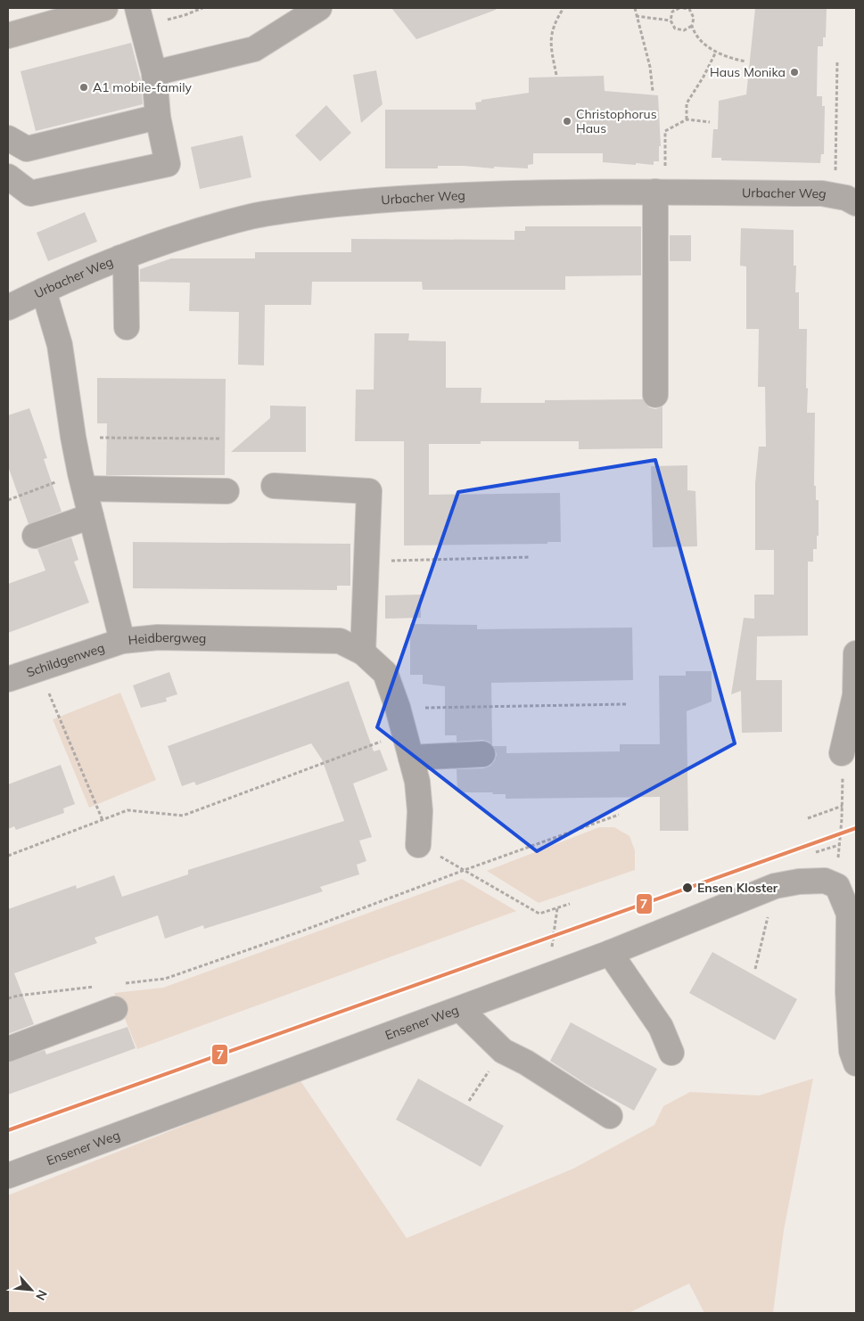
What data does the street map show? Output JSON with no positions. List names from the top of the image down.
{
  "streets": {
    "street": [
      "Urbacher Weg",
      "Heidbergweg",
      "Schildgenweg",
      "Ensener Weg"
    ]
  },
  "crossings": [
    ["Urbacher Weg", "Heidbergweg"],
    ["Heidbergweg", "Schildgenweg"]
  ],
  "places": [
    "Haus Monika",
    "A1 mobile-family",
    "Christophorus Haus",
    "Ensen Kloster"
  ],
  "lines": ["transit line 7"],
  "north": "bottom right"
}
